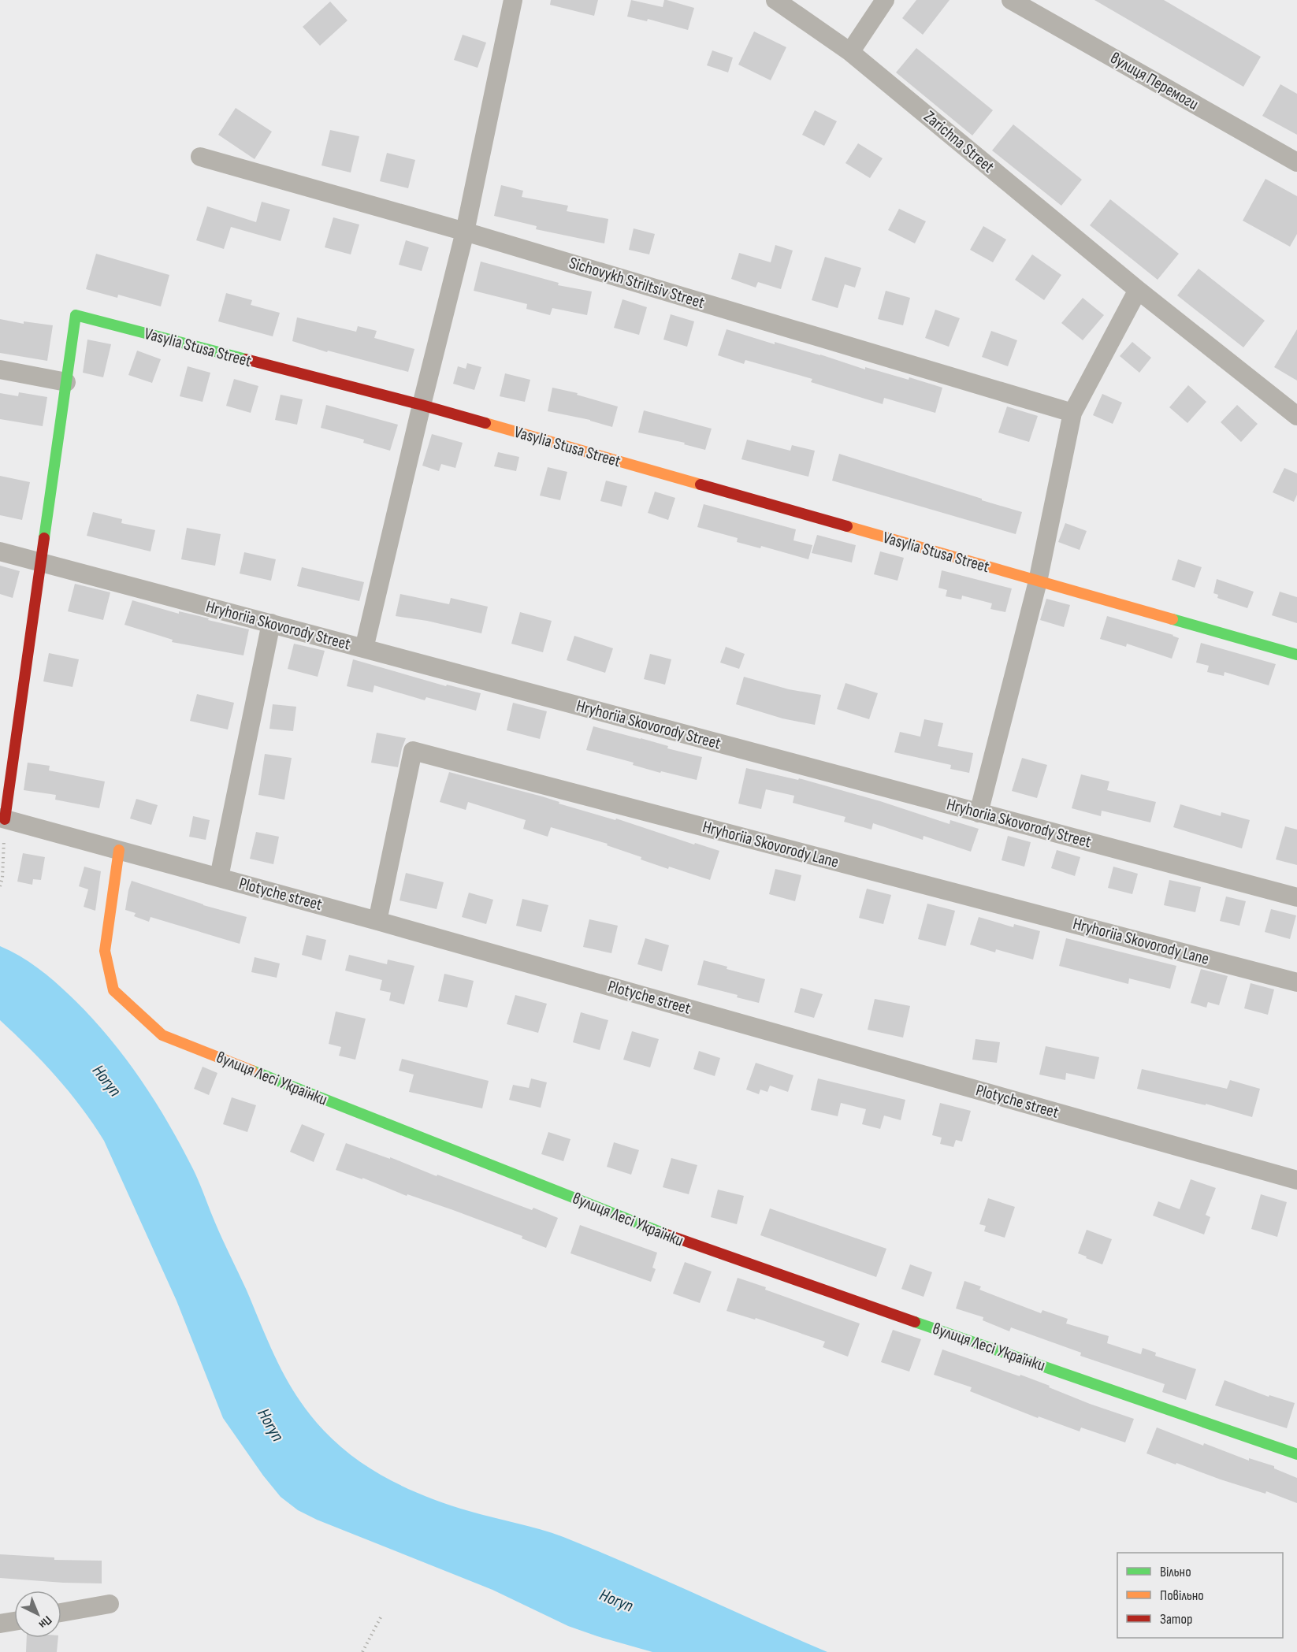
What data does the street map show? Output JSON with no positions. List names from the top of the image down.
{
  "streets": {
    "street": [
      "вулиця Перемоги",
      "Zarichna Street",
      "Sichovykh Striltsiv Street",
      "Vasylia Stusa Street",
      "Hryhoriia Skovorody Street",
      "Hryhoriia Skovorody Lane",
      "Plotyche street",
      "вулиця Лесі Українки"
    ]
  },
  "crossings": [
    ["Vasylia Stusa Street", "Hryhoriia Skovorody Street"],
    ["Vasylia Stusa Street", "Plotyche street"],
    ["Hryhoriia Skovorody Lane", "Plotyche street"],
    ["Plotyche street", "вулиця Лесі Українки"]
  ],
  "water": ["Horyn"],
  "legend": ["Вільно", "Повільно", "Затор"],
  "north": "bottom right"
}
